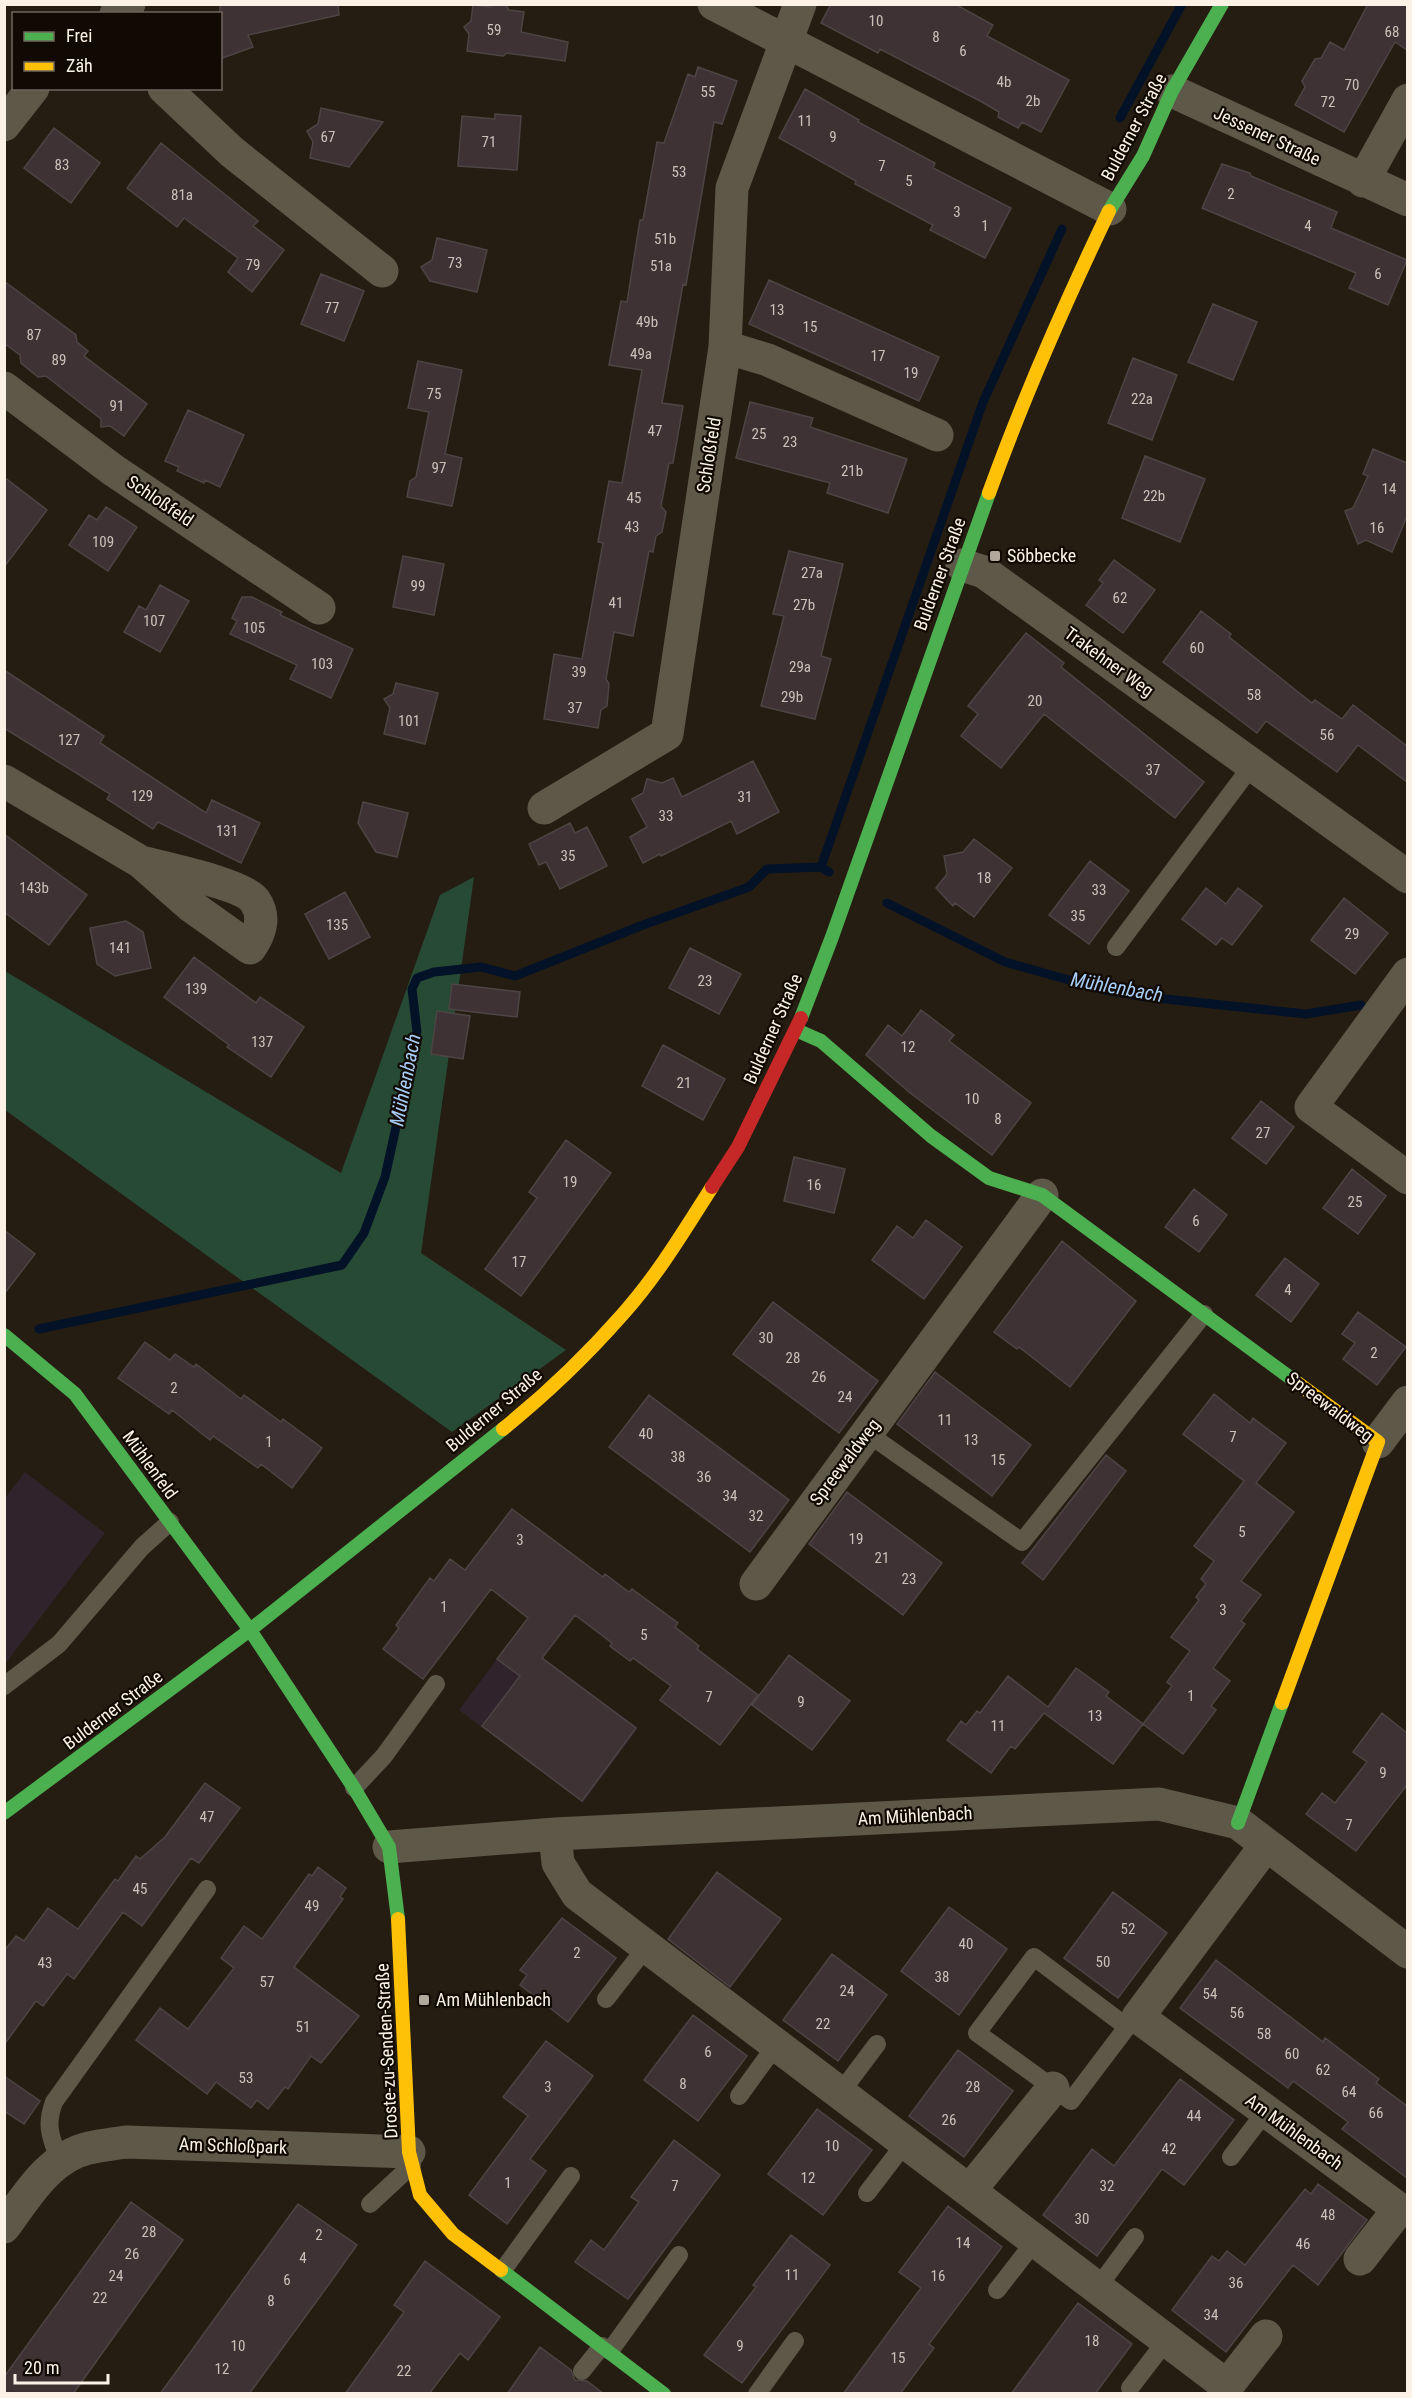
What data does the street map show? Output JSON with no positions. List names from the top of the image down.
{
  "streets": {
    "street": [
      "Bulderner Straße",
      "Jessener Straße",
      "Schloßfeld",
      "Trakehner Weg",
      "Spreewaldweg",
      "Mühlenfeld",
      "Am Mühlenbach",
      "Droste-zu-Senden-Straße",
      "Am Schloßpark"
    ]
  },
  "crossings": [
    ["Bulderner Straße", "Jessener Straße"],
    ["Bulderner Straße", "Trakehner Weg"],
    ["Bulderner Straße", "Spreewaldweg"],
    ["Bulderner Straße", "Mühlenfeld"],
    ["Bulderner Straße", "Droste-zu-Senden-Straße"],
    ["Spreewaldweg", "Am Mühlenbach"],
    ["Mühlenfeld", "Droste-zu-Senden-Straße"],
    ["Am Mühlenbach", "Droste-zu-Senden-Straße"],
    ["Droste-zu-Senden-Straße", "Am Schloßpark"]
  ],
  "water": ["Mühlenbach"],
  "places": {
    "transit": ["Söbbecke", "Am Mühlenbach"]
  },
  "house_numbers": [
    "10",
    "59",
    "68",
    "8",
    "6",
    "4b",
    "70",
    "55",
    "2b",
    "72",
    "11",
    "67",
    "9",
    "71",
    "83",
    "7",
    "53",
    "5",
    "2",
    "81a",
    "3",
    "1",
    "4",
    "51b",
    "73",
    "79",
    "51a",
    "6",
    "77",
    "13",
    "49b",
    "15",
    "87",
    "49a",
    "17",
    "89",
    "19",
    "75",
    "22a",
    "91",
    "47",
    "25",
    "23",
    "97",
    "21b",
    "14",
    "22b",
    "45",
    "43",
    "16",
    "109",
    "27a",
    "99",
    "62",
    "41",
    "27b",
    "107",
    "105",
    "60",
    "103",
    "29a",
    "39",
    "58",
    "29b",
    "20",
    "37",
    "101",
    "56",
    "127",
    "37",
    "129",
    "31",
    "33",
    "131",
    "35",
    "18",
    "143b",
    "33",
    "35",
    "135",
    "29",
    "141",
    "23",
    "139",
    "137",
    "12",
    "21",
    "10",
    "8",
    "27",
    "19",
    "16",
    "25",
    "6",
    "17",
    "4",
    "30",
    "2",
    "28",
    "26",
    "2",
    "24",
    "11",
    "40",
    "7",
    "13",
    "1",
    "38",
    "15",
    "36",
    "34",
    "32",
    "5",
    "19",
    "3",
    "21",
    "23",
    "1",
    "3",
    "5",
    "1",
    "7",
    "9",
    "13",
    "11",
    "9",
    "47",
    "7",
    "45",
    "49",
    "52",
    "40",
    "2",
    "50",
    "43",
    "38",
    "57",
    "24",
    "54",
    "56",
    "22",
    "51",
    "58",
    "6",
    "60",
    "62",
    "53",
    "8",
    "3",
    "28",
    "64",
    "66",
    "44",
    "26",
    "10",
    "42",
    "12",
    "1",
    "7",
    "32",
    "48",
    "30",
    "28",
    "2",
    "14",
    "46",
    "26",
    "4",
    "11",
    "24",
    "16",
    "6",
    "36",
    "22",
    "8",
    "34",
    "18",
    "10",
    "9",
    "15",
    "12",
    "22"
  ],
  "legend": ["Frei", "Zäh"],
  "scale_bar": "20 m"
}
